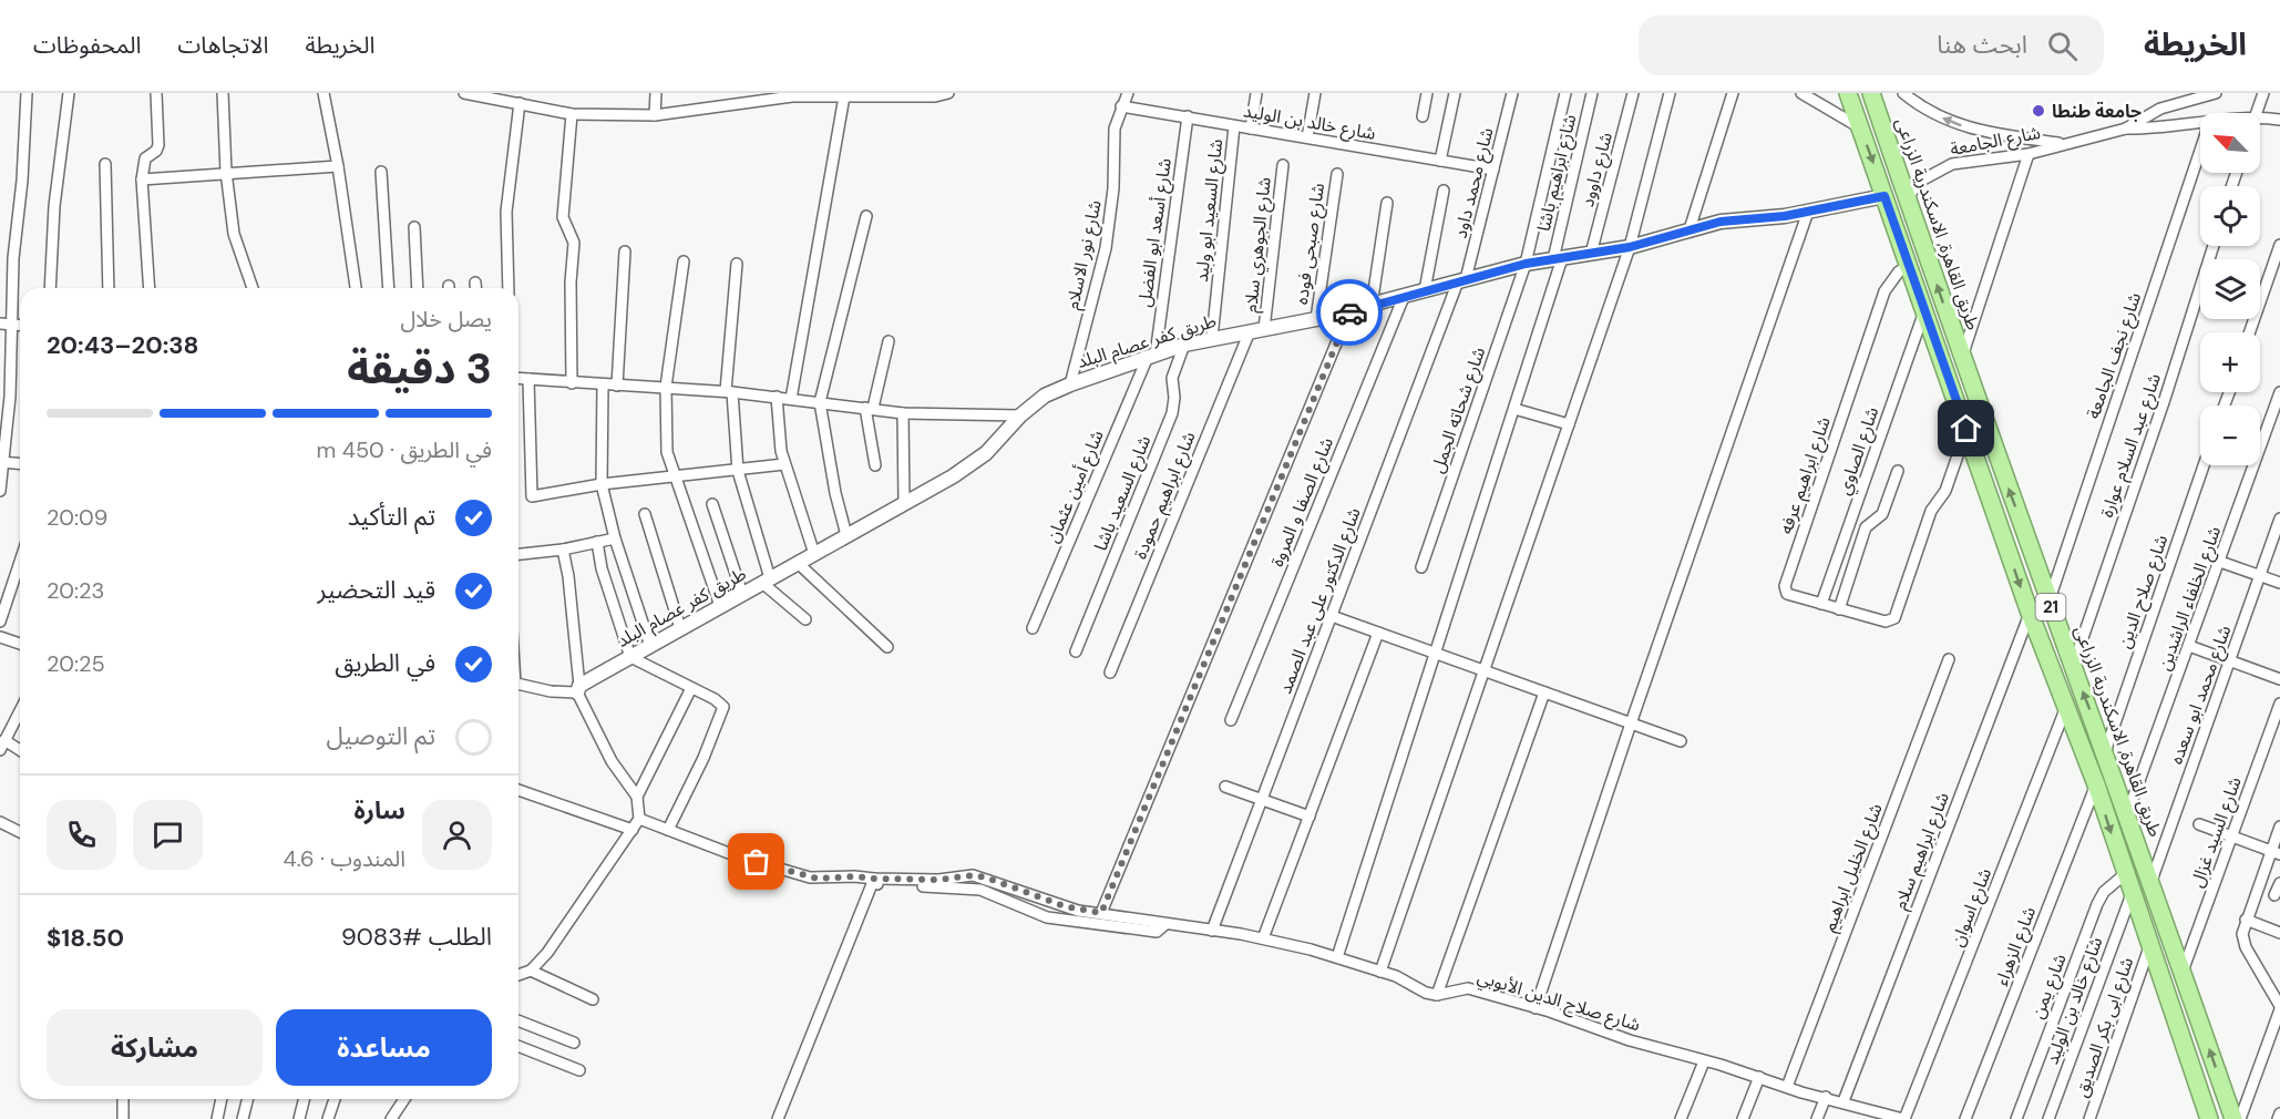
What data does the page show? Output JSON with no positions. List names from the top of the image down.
{
  "streets": {
    "highway": ["طريق القاهرة, الاسكندرية الزراعى", "21"],
    "street": [
      "شارع خالد بن الوليد",
      "شارع الجامعة",
      "شارع داوود",
      "شارع ابراهيم باشا",
      "شارع محمد داود",
      "شارع السعيد ابو وليد",
      "شارع أسعد ابو الفضل",
      "شارع صبحى فوده",
      "شارع الجوهري سلام",
      "شارع نور الاسلام",
      "طريق كفر عصام البلد",
      "شارع نجف الجامعة",
      "شارع شحاته الجمل",
      "شارع عبد السلام عوارة",
      "شارع الصاوي",
      "شارع ابراهيم عرفه",
      "شارع أمين عثمان",
      "شارع السعيد باشا",
      "شارع ابراهيم حمودة",
      "شارع الصفا و المروة",
      "شارع صلاح الدين",
      "شارع الخلفاء الراشدين",
      "شارع الدكتور على عبد الصمد",
      "شارع محمد ابو سعده",
      "شارع السيد غزال",
      "شارع ابراهيم سلام",
      "شارع الخليل ابراهيم",
      "شارع اسوان",
      "شارع الزهراء",
      "شارع يمن",
      "شارع صلاح الدين الأيوبي",
      "شارع ابى بكر الصديق"
    ]
  },
  "crossings": [
    ["شارع خالد بن الوليد", "شارع محمد داود"],
    ["شارع خالد بن الوليد", "شارع السعيد ابو وليد"],
    ["شارع خالد بن الوليد", "شارع أسعد ابو الفضل"],
    ["شارع خالد بن الوليد", "شارع نور الاسلام"],
    ["شارع خالد بن الوليد", "21"],
    ["شارع الجامعة", "طريق القاهرة, الاسكندرية الزراعى"],
    ["شارع داوود", "طريق كفر عصام البلد"],
    ["شارع ابراهيم باشا", "طريق كفر عصام البلد"],
    ["شارع محمد داود", "طريق كفر عصام البلد"],
    ["شارع محمد داود", "شارع الدكتور على عبد الصمد"],
    ["شارع السعيد ابو وليد", "طريق كفر عصام البلد"],
    ["طريق القاهرة, الاسكندرية الزراعى", "شارع نجف الجامعة"],
    ["طريق القاهرة, الاسكندرية الزراعى", "شارع عبد السلام عوارة"],
    ["طريق القاهرة, الاسكندرية الزراعى", "شارع صلاح الدين"],
    ["طريق القاهرة, الاسكندرية الزراعى", "شارع الخلفاء الراشدين"],
    ["طريق القاهرة, الاسكندرية الزراعى", "شارع محمد ابو سعده"],
    ["طريق القاهرة, الاسكندرية الزراعى", "شارع السيد غزال"],
    ["شارع أسعد ابو الفضل", "طريق كفر عصام البلد"],
    ["شارع أسعد ابو الفضل", "شارع أمين عثمان"],
    ["شارع صبحى فوده", "طريق كفر عصام البلد"],
    ["شارع الجوهري سلام", "طريق كفر عصام البلد"],
    ["شارع نور الاسلام", "طريق كفر عصام البلد"],
    ["طريق كفر عصام البلد", "شارع شحاته الجمل"],
    ["طريق كفر عصام البلد", "شارع أمين عثمان"],
    ["طريق كفر عصام البلد", "شارع السعيد باشا"],
    ["طريق كفر عصام البلد", "شارع ابراهيم حمودة"],
    ["طريق كفر عصام البلد", "شارع الصفا و المروة"],
    ["طريق كفر عصام البلد", "شارع الدكتور على عبد الصمد"],
    ["طريق كفر عصام البلد", "21"],
    ["شارع الصاوي", "شارع ابراهيم عرفه"],
    ["شارع الصاوي", "21"],
    ["شارع ابراهيم عرفه", "21"],
    ["21", "شارع ابراهيم سلام"],
    ["21", "شارع اسوان"],
    ["21", "شارع الزهراء"],
    ["21", "شارع يمن"],
    ["21", "شارع ابى بكر الصديق"],
    ["شارع ابراهيم سلام", "شارع صلاح الدين الأيوبي"],
    ["شارع الخليل ابراهيم", "شارع صلاح الدين الأيوبي"],
    ["شارع اسوان", "شارع صلاح الدين الأيوبي"]
  ],
  "places": ["جامعة طنطا"],
  "north": "top left",
  "page": {
    "header": "الخريطة",
    "search": "ابحث هنا",
    "nav": ["الخريطة", "الاتجاهات", "المحفوظات"],
    "map_buttons": ["+", "−"],
    "heading": ["3 دقيقة", "يصل خلال", "20:38–20:43"],
    "panel": [
      "سارة",
      "المندوب · 4.6",
      "الطلب #9083",
      "$18.50"
    ],
    "bar": "في الطريق · 450 m",
    "list": [
      ["تم التأكيد", "20:09"],
      ["قيد التحضير", "20:23"],
      ["في الطريق", "20:25"],
      "تم التوصيل"
    ],
    "buttons": ["مساعدة", "مشاركة"]
  }
}
